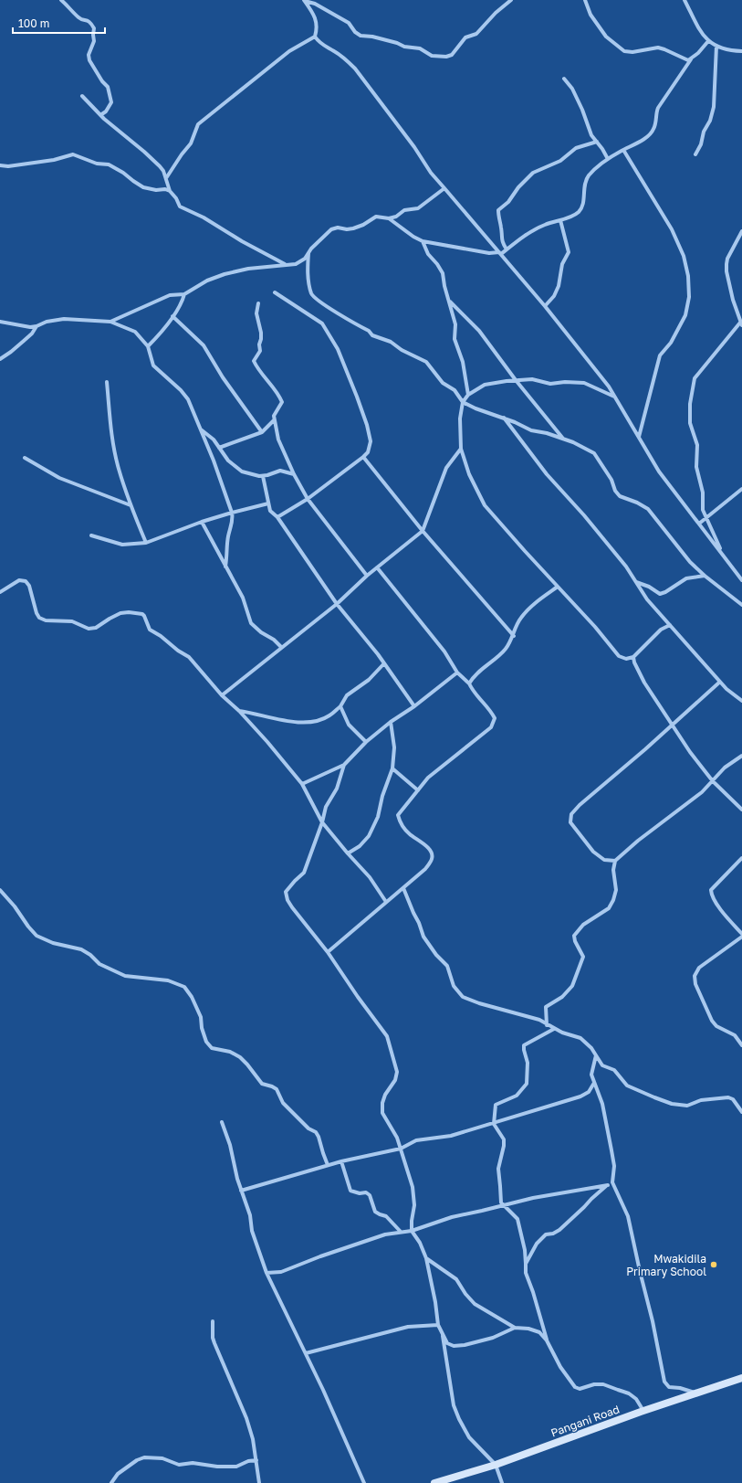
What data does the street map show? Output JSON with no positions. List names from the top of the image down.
{
  "streets": {
    "main road": ["Pangani Road"]
  },
  "places": ["Mwakidila Primary School"],
  "scale_bar": "100 m"
}
